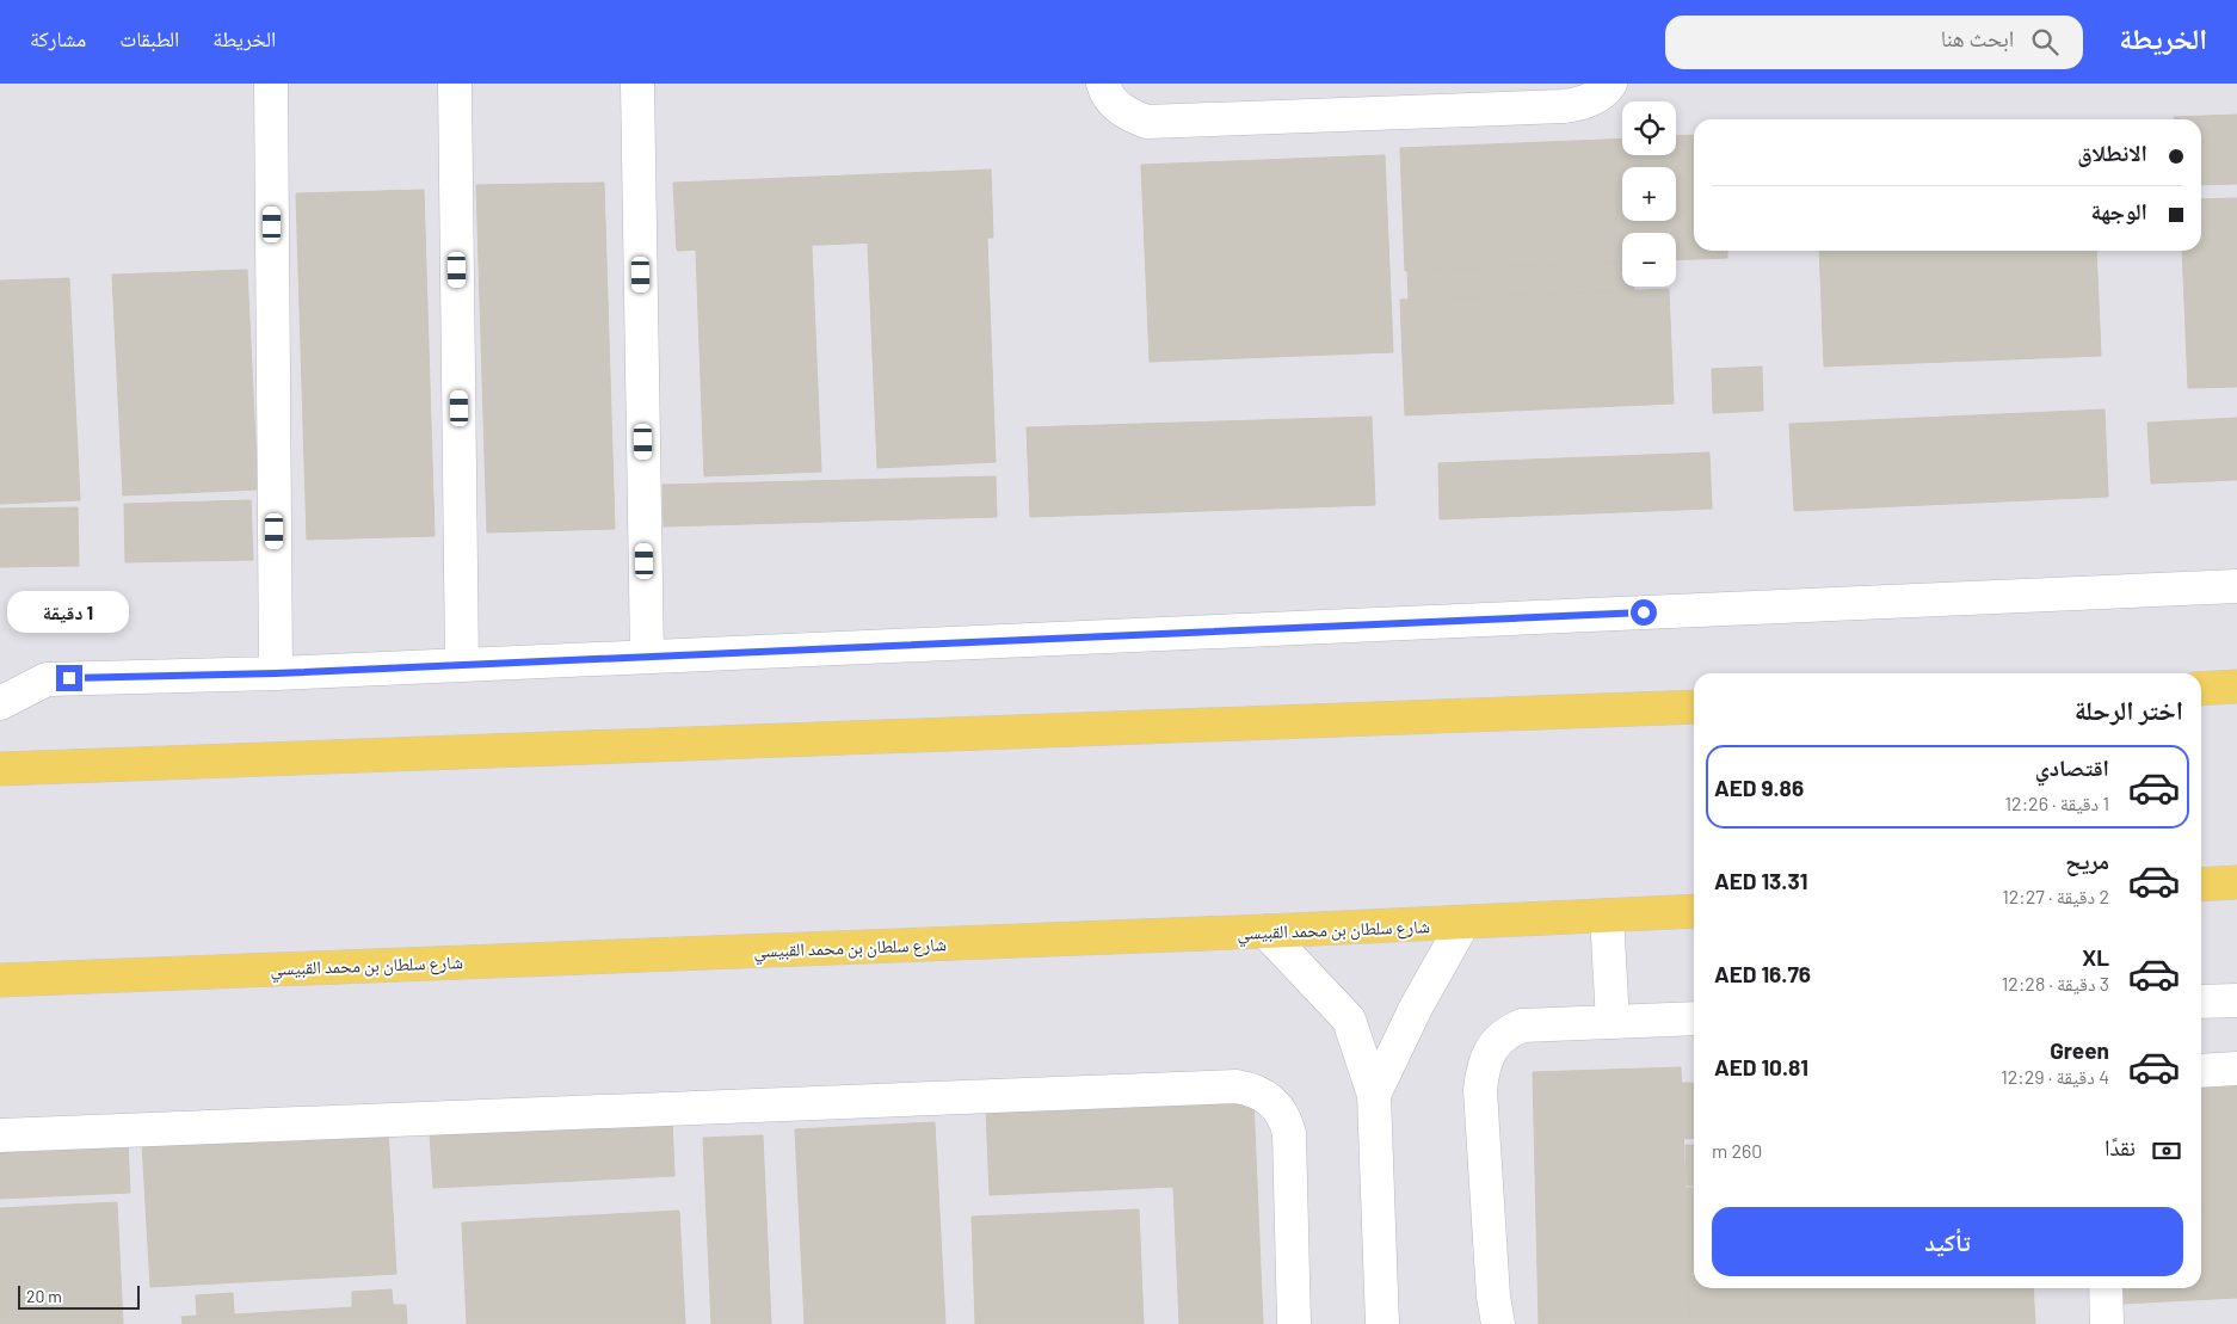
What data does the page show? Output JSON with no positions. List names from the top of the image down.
{
  "streets": {
    "main road": ["شارع سلطان بن محمد القبيسي"]
  },
  "scale_bar": "20 m",
  "page": {
    "header": "الخريطة",
    "search": "ابحث هنا",
    "nav": ["الخريطة", "الطبقات", "مشاركة"],
    "map_buttons": ["+", "−"],
    "banner": ["الانطلاق", "الوجهة"],
    "bubble": "1 دقيقة",
    "heading": "اختر الرحلة",
    "list": [
      {
        "name": "اقتصادي",
        "note": "1 دقيقة · 12:26",
        "value": "AED 9.86"
      },
      {
        "name": "مريح",
        "note": "2 دقيقة · 12:27",
        "value": "AED 13.31"
      },
      {
        "name": "XL",
        "note": "3 دقيقة · 12:28",
        "value": "AED 16.76"
      },
      {
        "name": "Green",
        "note": "4 دقيقة · 12:29",
        "value": "AED 10.81"
      }
    ],
    "pay": ["نقدًا", "260 m"],
    "buttons": "تأكيد",
    "scale": "20 m"
  }
}
